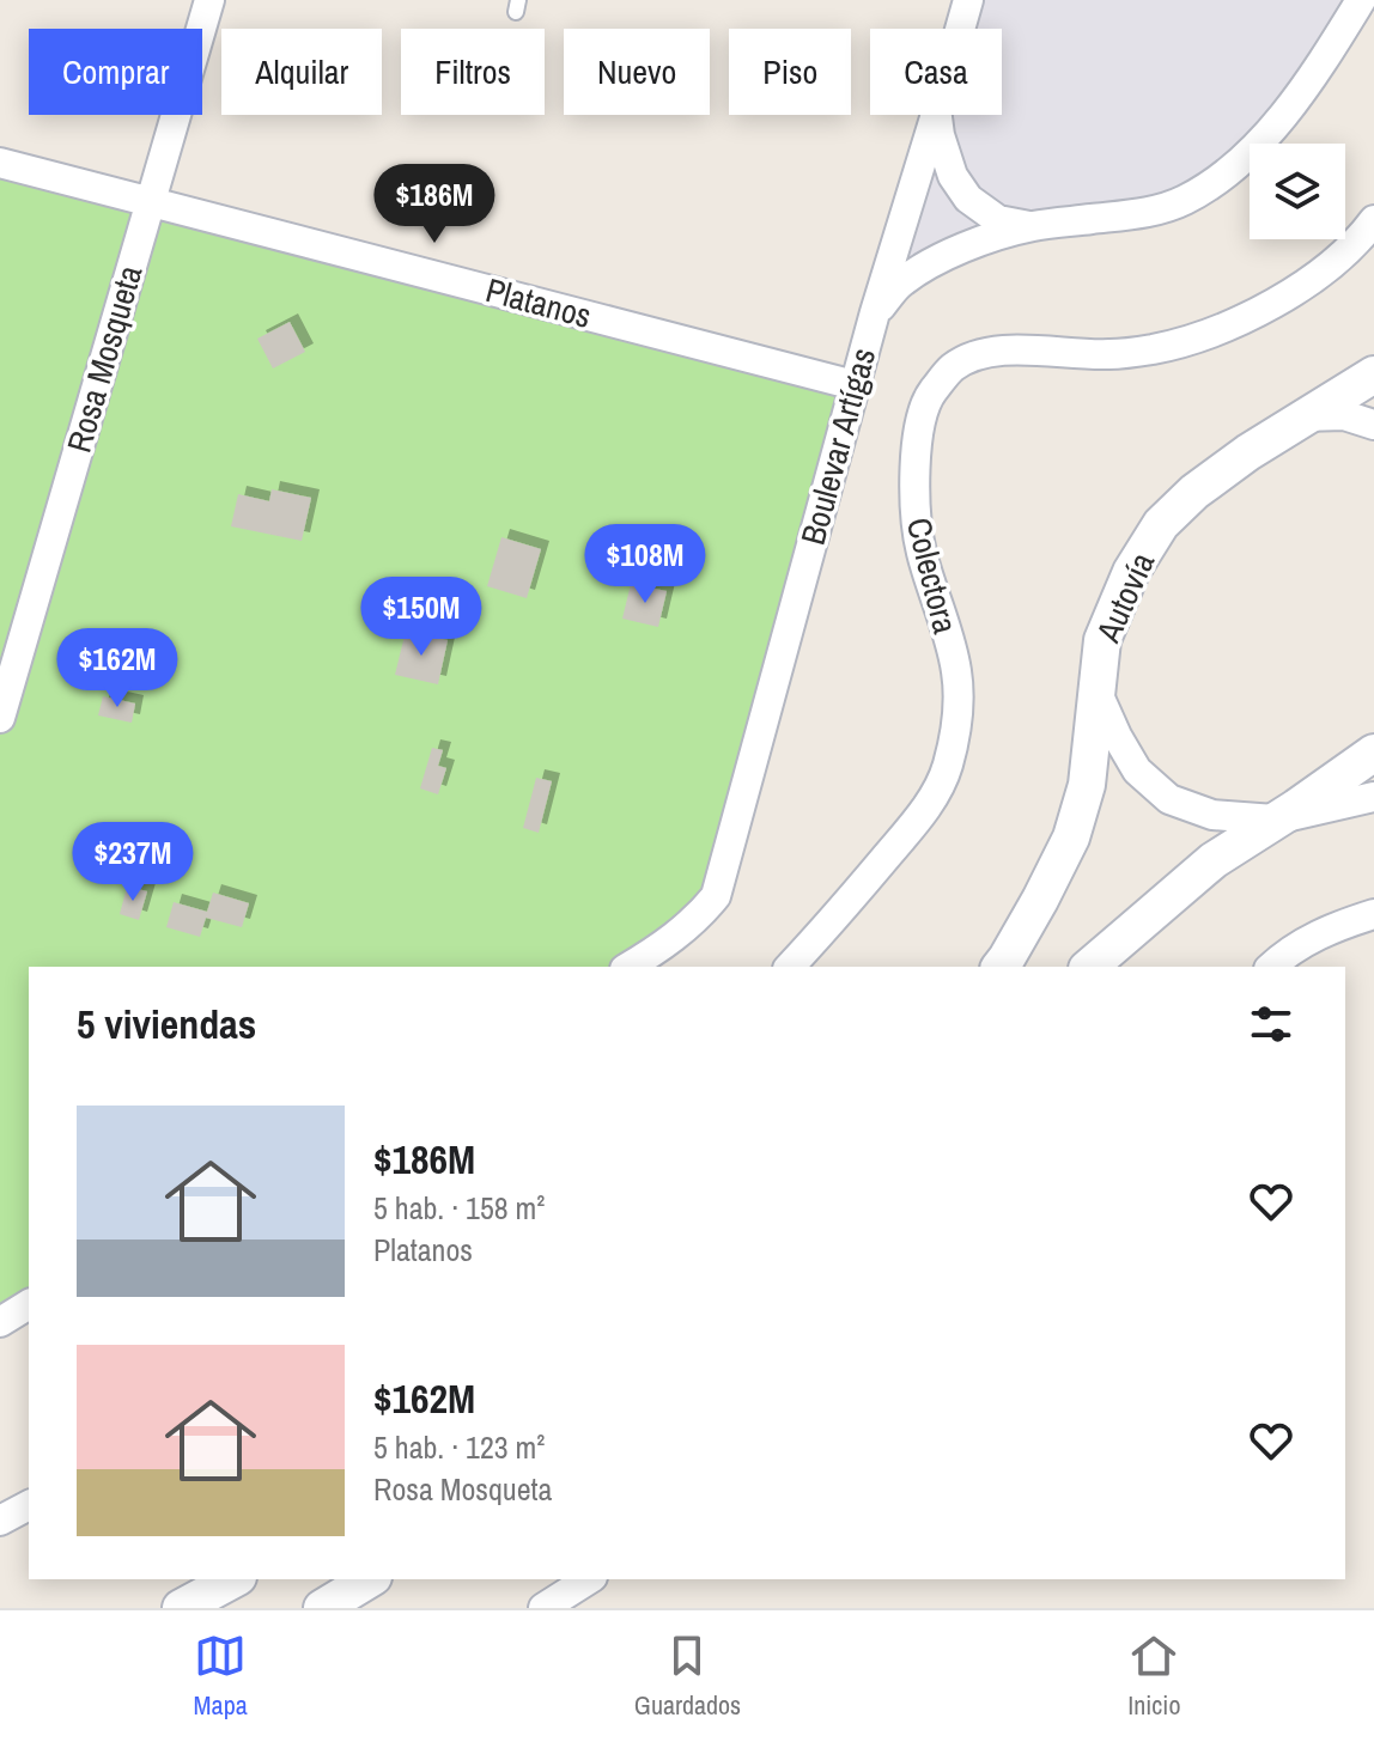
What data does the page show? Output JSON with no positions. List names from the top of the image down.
{
  "streets": {
    "street": [
      "Platanos",
      "Rosa Mosqueta",
      "Boulevar Artígas",
      "Colectora",
      "Autovía"
    ]
  },
  "crossings": [
    ["Platanos", "Rosa Mosqueta"],
    ["Platanos", "Boulevar Artígas"]
  ],
  "page": {
    "chip": [
      "Comprar",
      "Alquilar",
      "Filtros",
      "Nuevo",
      "Piso",
      "Casa"
    ],
    "price": [
      "$186M",
      "$108M",
      "$150M",
      "$162M",
      "$237M"
    ],
    "heading": "5 viviendas",
    "list": [
      {
        "name": "$186M",
        "note": "5 hab. · 158 m² · Platanos"
      },
      {
        "name": "$162M",
        "note": "5 hab. · 123 m² · Rosa Mosqueta"
      }
    ],
    "tabs": ["Mapa", "Guardados", "Inicio"]
  }
}
